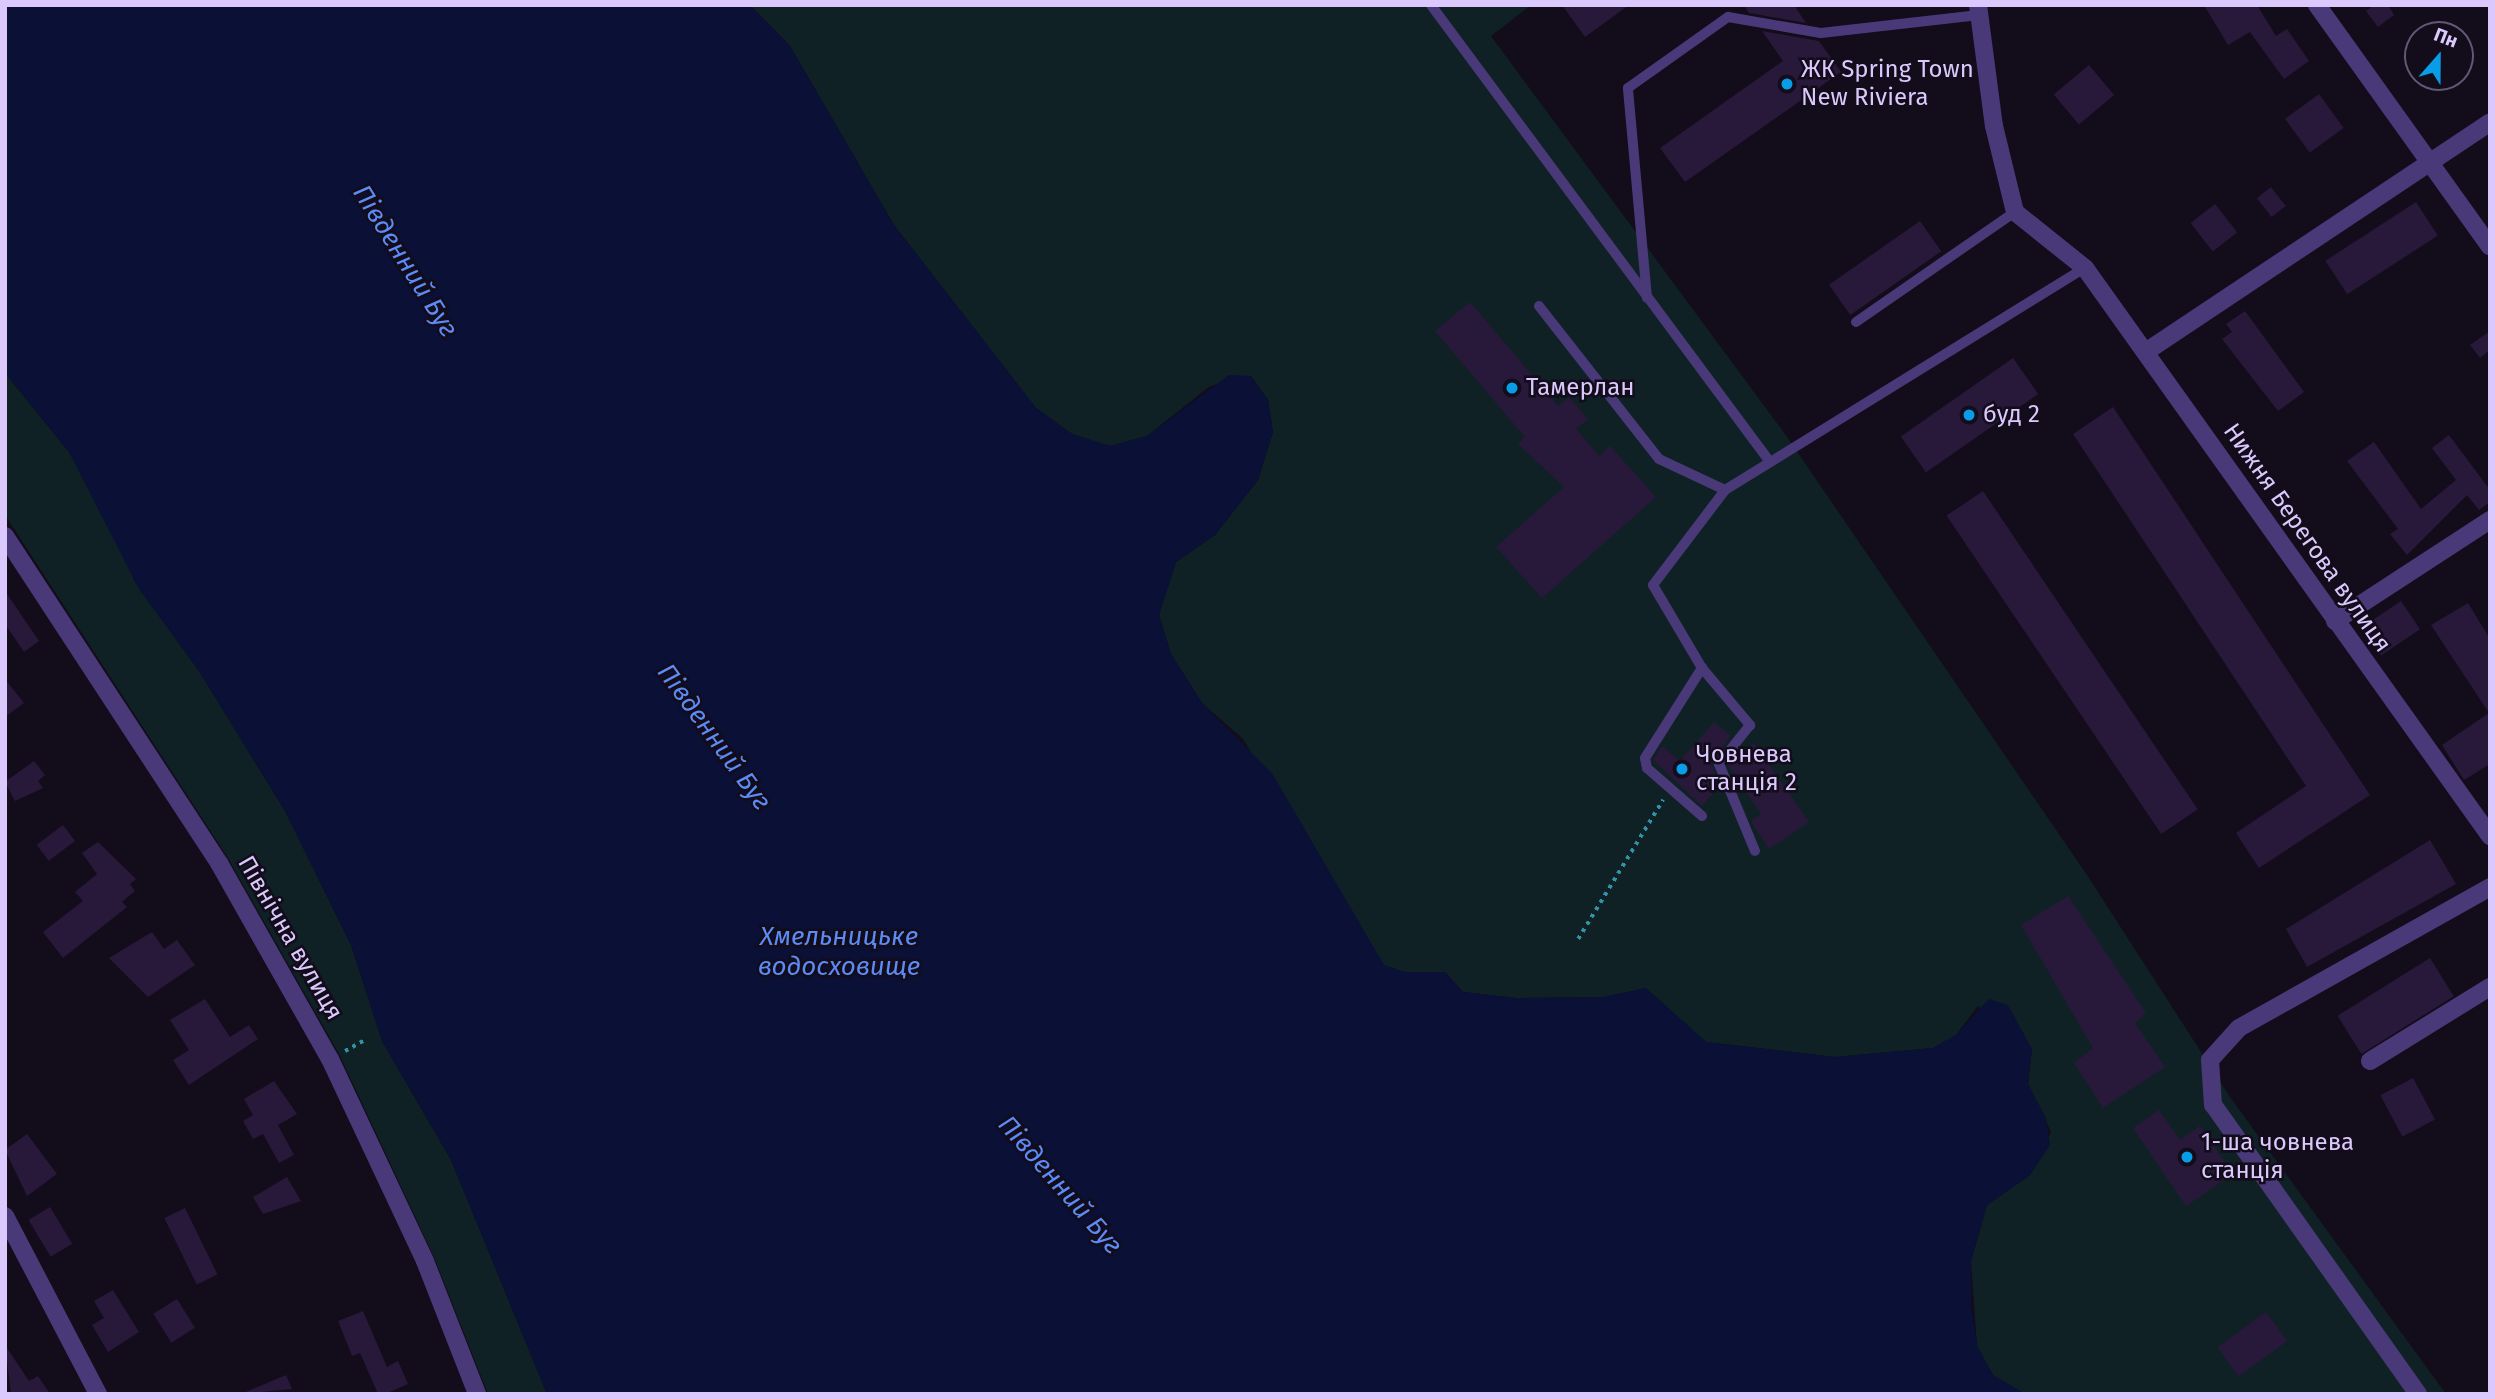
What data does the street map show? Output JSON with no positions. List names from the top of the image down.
{
  "streets": {
    "street": ["Нижня Берегова вулиця", "Північна вулиця"]
  },
  "water": ["Південний Буг", "Хмельницьке водосховище"],
  "places": [
    "ЖК Spring Town New Riviera",
    "Тамерлан",
    "буд 2",
    "Човнева станція 2",
    "1-ша човнева станція"
  ],
  "north": "top"
}
